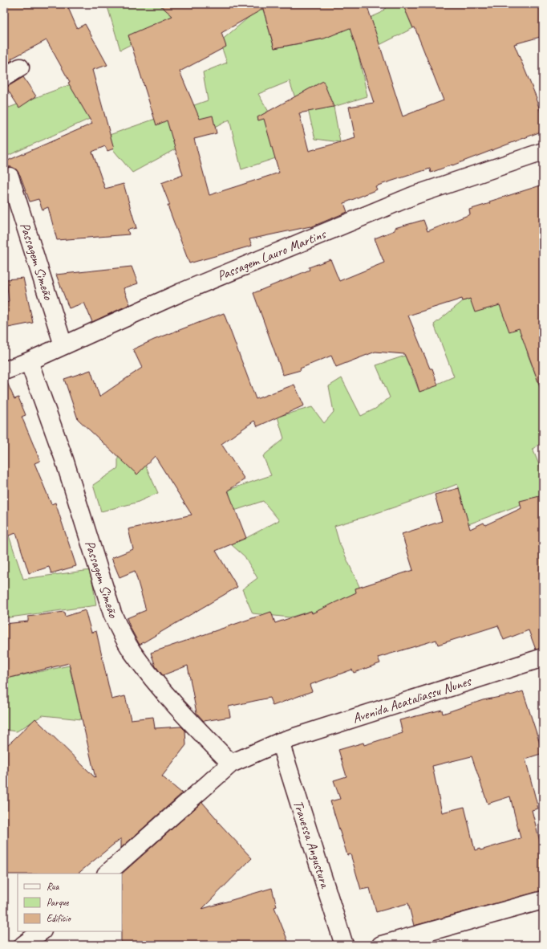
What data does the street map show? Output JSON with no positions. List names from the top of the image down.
{
  "streets": {
    "street": [
      "Passagem Lauro Martins",
      "Passagem Simeão",
      "Avenida Acataliassu Nunes",
      "Travessa Angustura"
    ]
  },
  "crossings": [
    ["Passagem Lauro Martins", "Passagem Simeão"],
    ["Avenida Acataliassu Nunes", "Travessa Angustura"]
  ],
  "legend": ["Rua", "Parque", "Edifício"]
}
